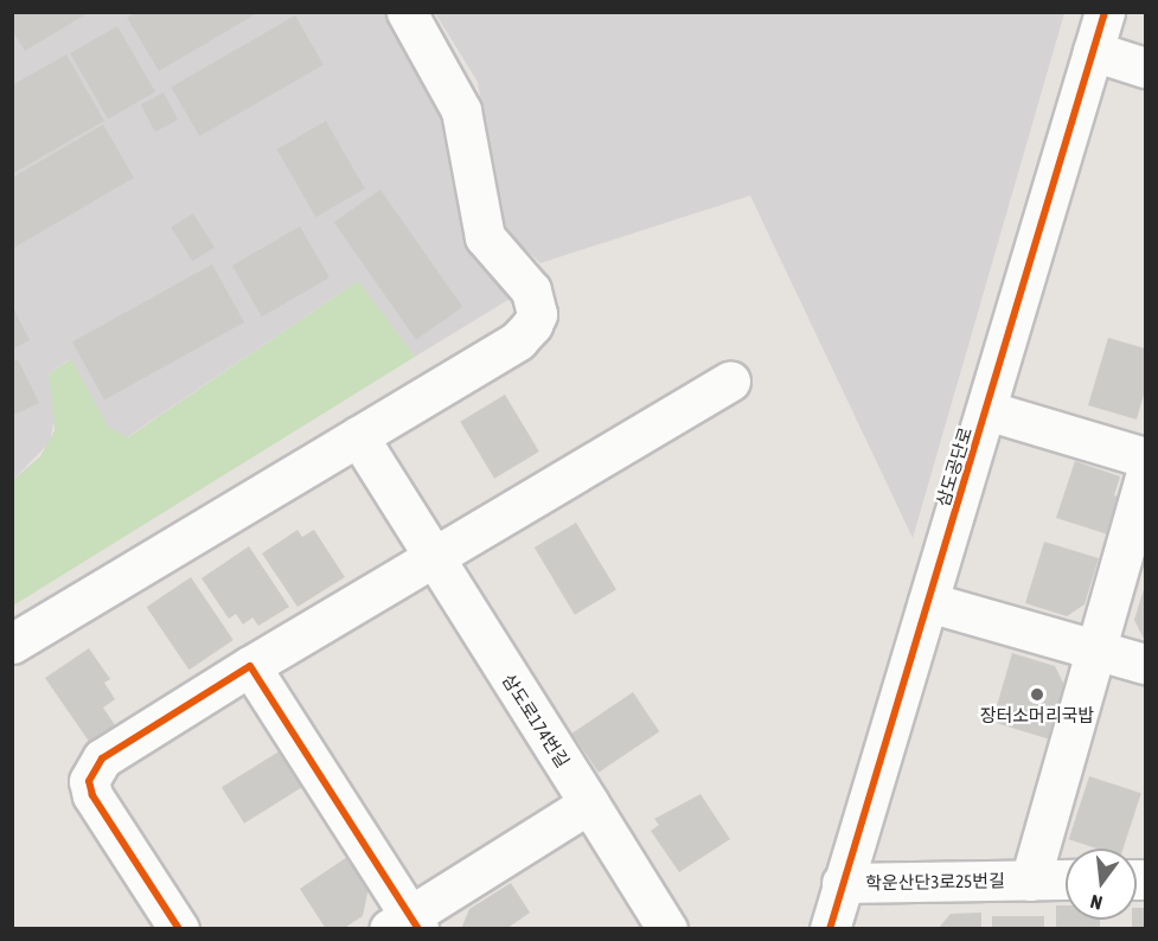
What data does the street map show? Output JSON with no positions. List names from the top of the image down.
{
  "streets": {
    "street": ["삼도공단로", "삼도로174번길", "학운산단3로25번길"]
  },
  "crossings": [
    ["삼도공단로", "학운산단3로25번길"]
  ],
  "places": ["장터소머리국밥"],
  "north": "bottom"
}
